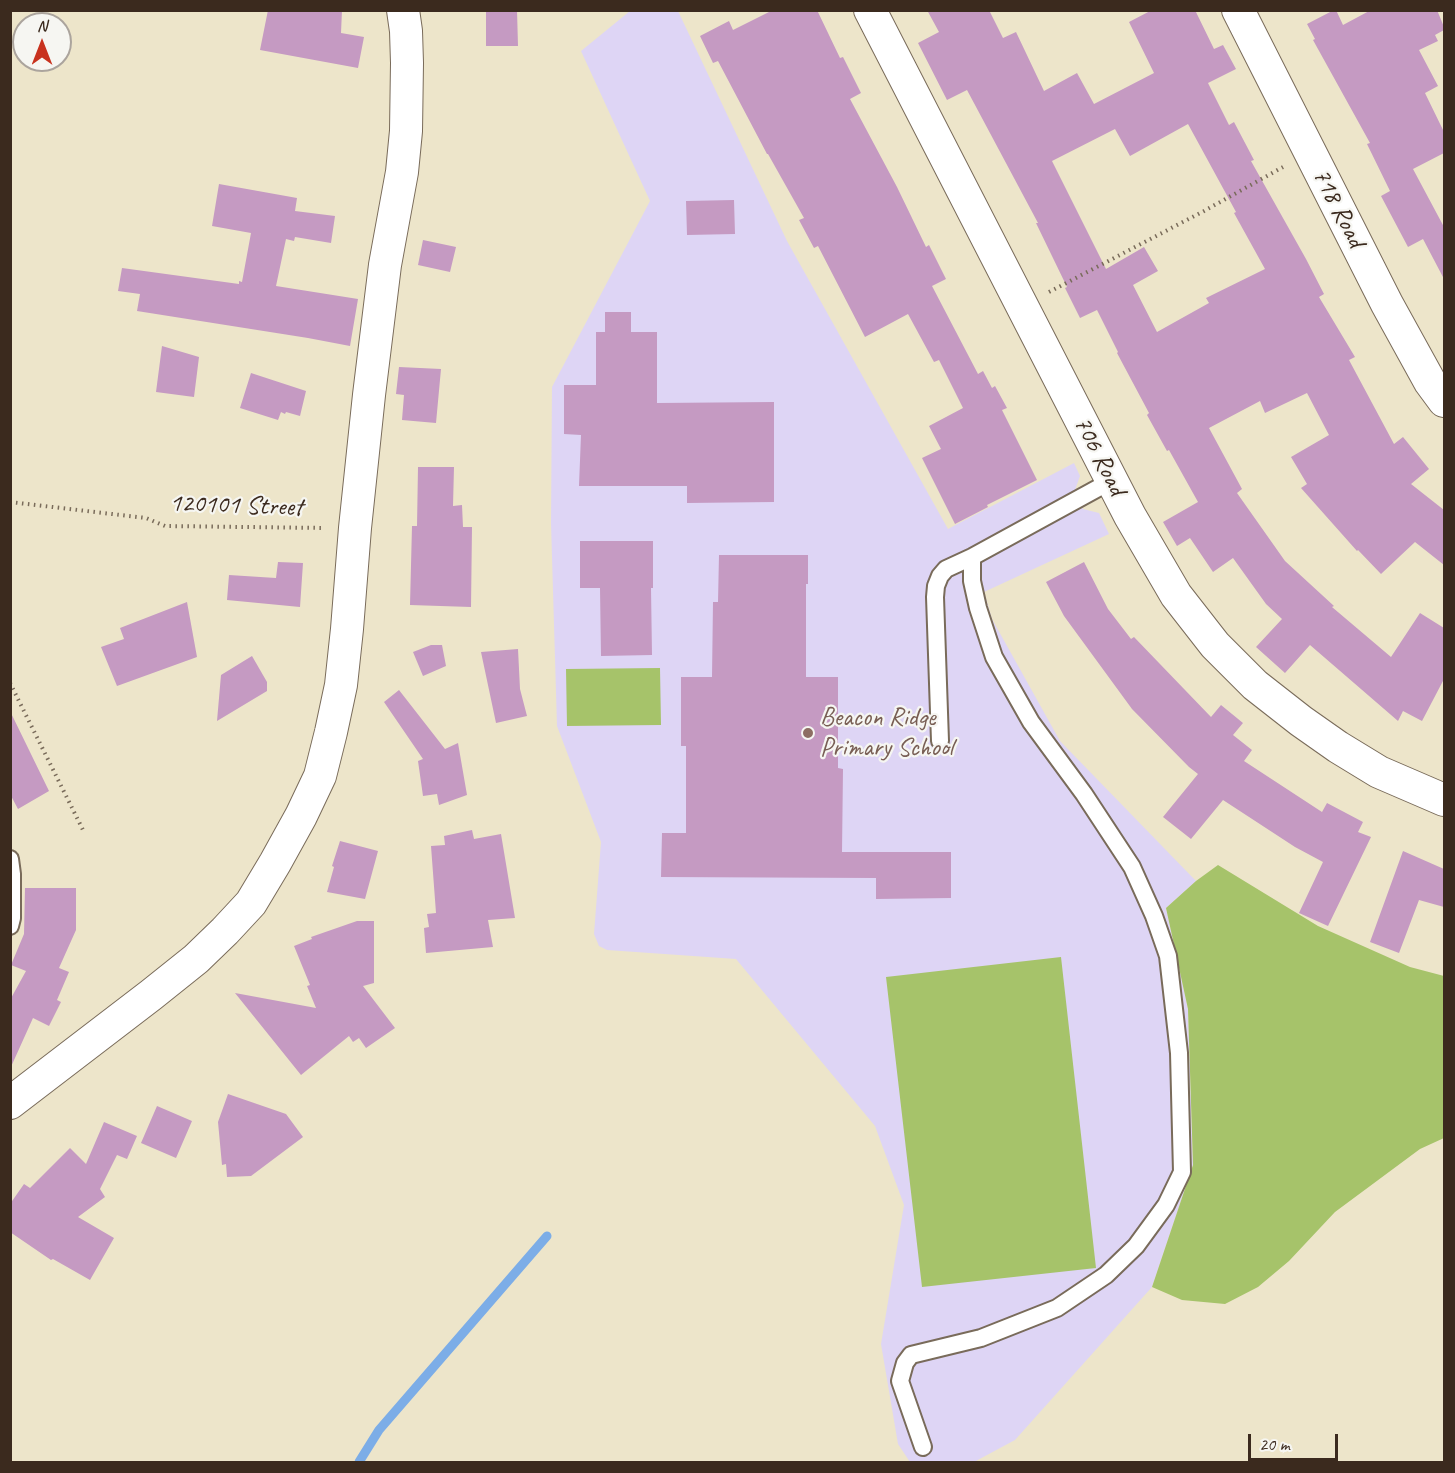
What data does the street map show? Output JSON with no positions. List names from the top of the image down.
{
  "streets": {
    "street": ["718 Road", "706 Road"],
    "path": ["120101 Street"]
  },
  "places": ["Beacon Ridge Primary School"],
  "scale_bar": "20 m",
  "north": "top"
}
